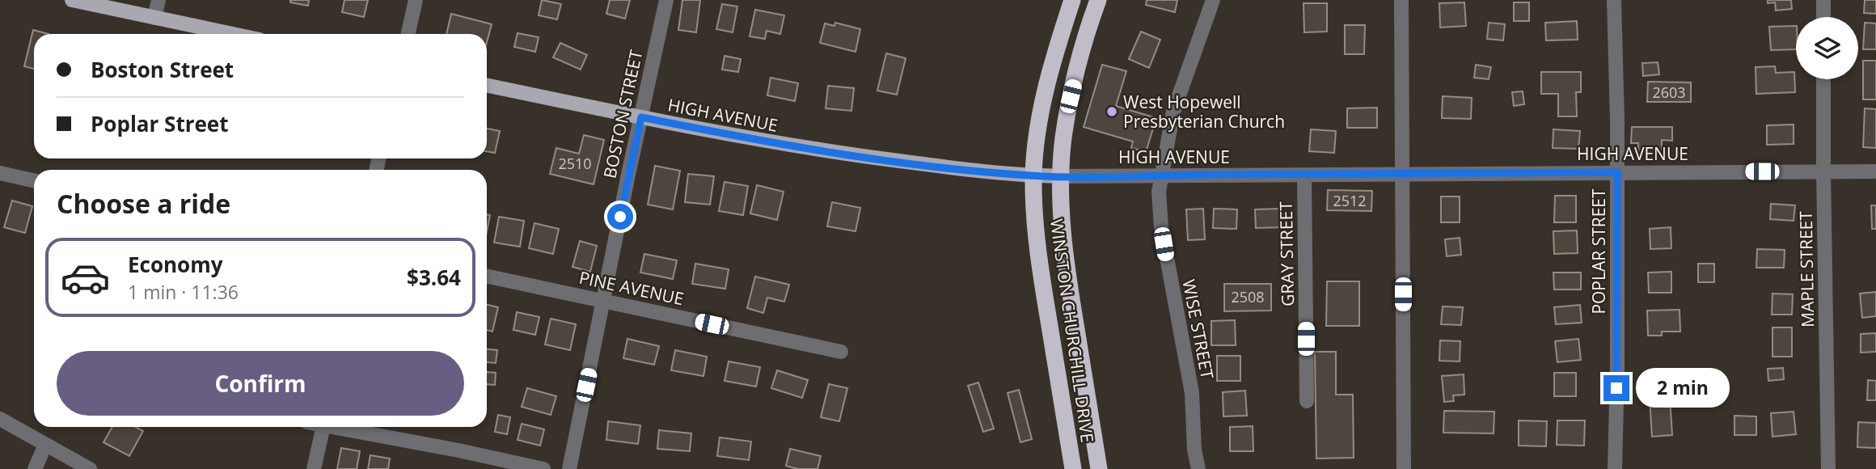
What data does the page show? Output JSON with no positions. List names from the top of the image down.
{
  "streets": {
    "highway": ["WINSTON CHURCHILL DRIVE"],
    "main road": ["HIGH AVENUE"],
    "street": [
      "BOSTON STREET",
      "POPLAR STREET",
      "GRAY STREET",
      "MAPLE STREET",
      "PINE AVENUE",
      "WISE STREET"
    ]
  },
  "crossings": [
    ["BOSTON STREET", "HIGH AVENUE"],
    ["BOSTON STREET", "PINE AVENUE"],
    ["HIGH AVENUE", "POPLAR STREET"],
    ["HIGH AVENUE", "GRAY STREET"],
    ["HIGH AVENUE", "MAPLE STREET"],
    ["HIGH AVENUE", "WISE STREET"],
    ["HIGH AVENUE", "WINSTON CHURCHILL DRIVE"]
  ],
  "places": ["West Hopewell Presbyterian Church"],
  "house_numbers": [
    "2603",
    "2510",
    "2512",
    "2508"
  ],
  "page": {
    "banner": ["Boston Street", "Poplar Street"],
    "heading": "Choose a ride",
    "list": [
      {
        "name": "Economy",
        "note": "1 min · 11:36",
        "value": "$3.64"
      }
    ],
    "buttons": "Confirm",
    "bubble": "2 min"
  }
}
